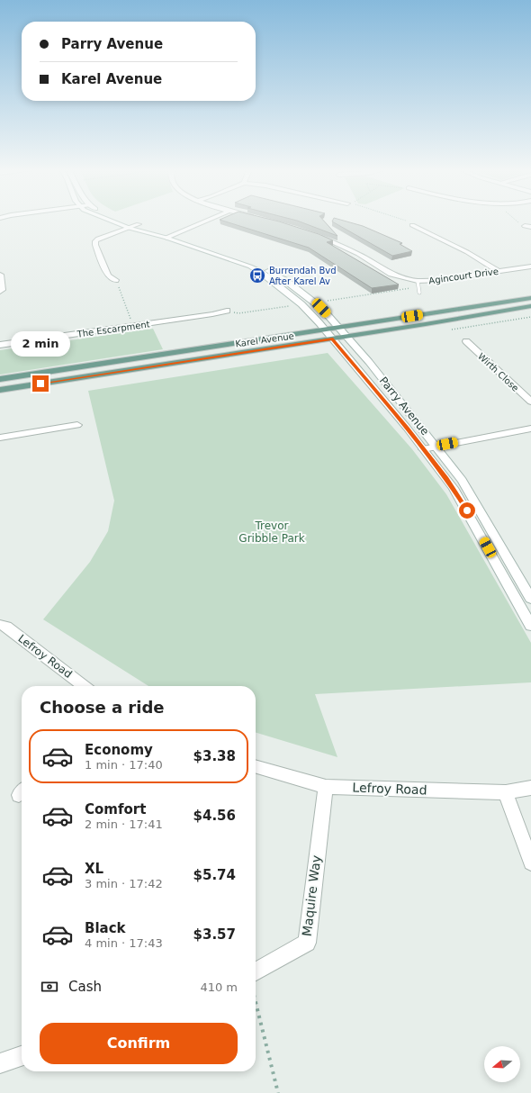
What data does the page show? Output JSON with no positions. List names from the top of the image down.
{
  "streets": {
    "main road": ["Karel Avenue"],
    "street": [
      "Agincourt Drive",
      "The Escarpment",
      "Wirth Close",
      "Parry Avenue",
      "Lefroy Road",
      "Maquire Way"
    ]
  },
  "crossings": [
    ["Karel Avenue", "Parry Avenue"],
    ["Lefroy Road", "Maquire Way"]
  ],
  "parks": ["Trevor Gribble Park"],
  "places": {
    "bus stop": ["Burrendah Bvd After Karel Av"]
  },
  "north": "left",
  "page": {
    "banner": ["Parry Avenue", "Karel Avenue"],
    "bubble": "2 min",
    "heading": "Choose a ride",
    "list": [
      {
        "name": "Economy",
        "note": "1 min · 17:40",
        "value": "$3.38"
      },
      {
        "name": "Comfort",
        "note": "2 min · 17:41",
        "value": "$4.56"
      },
      {
        "name": "XL",
        "note": "3 min · 17:42",
        "value": "$5.74"
      },
      {
        "name": "Black",
        "note": "4 min · 17:43",
        "value": "$3.57"
      }
    ],
    "pay": ["Cash", "410 m"],
    "buttons": "Confirm"
  }
}
